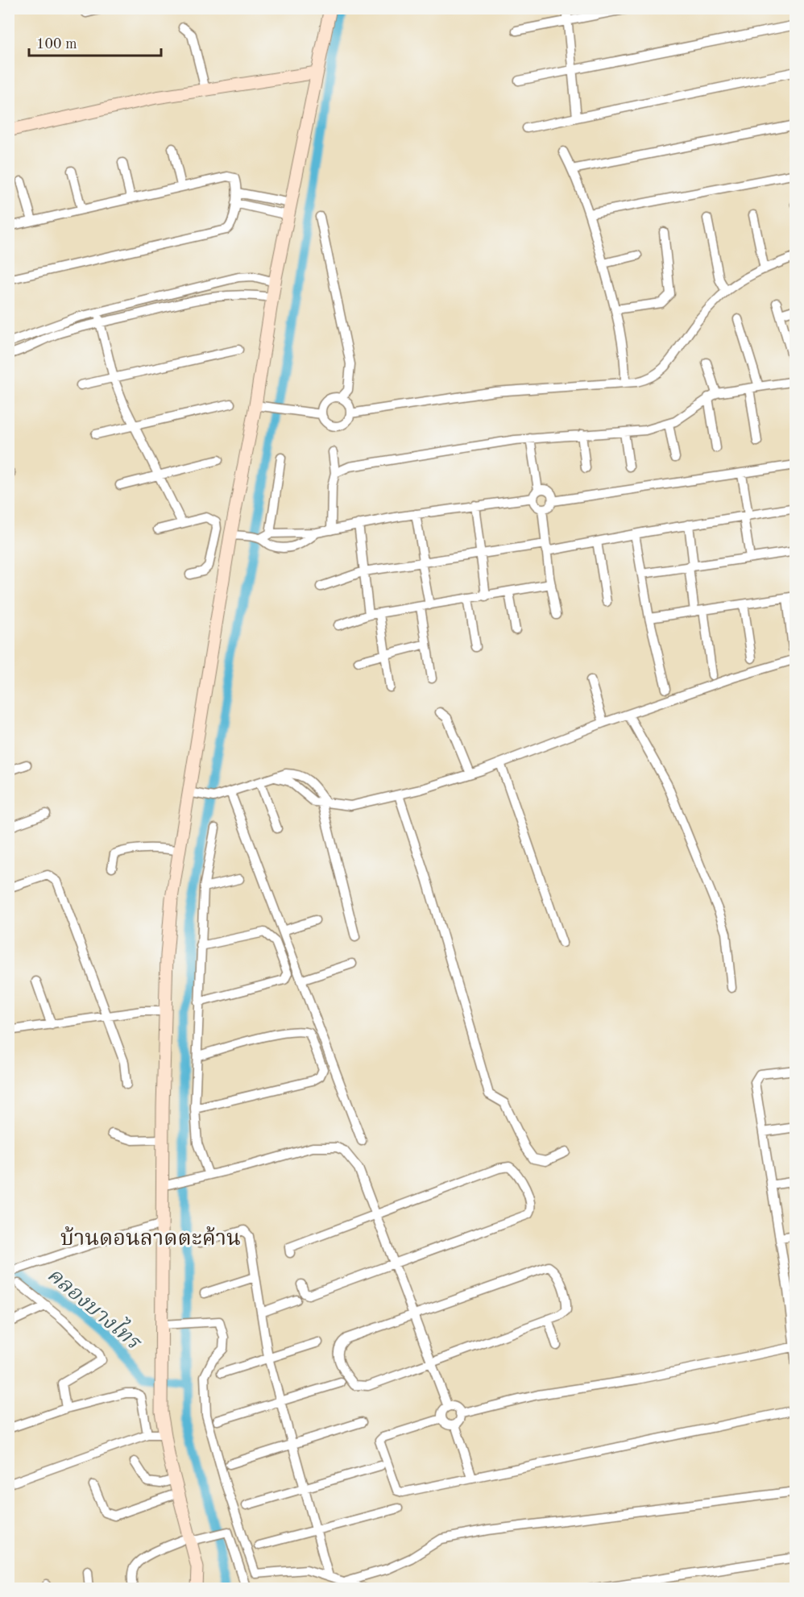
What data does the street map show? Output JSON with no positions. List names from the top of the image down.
{
  "districts": ["บ้านดอนลาดตะค้าน"],
  "water": ["คลองบางไทร"],
  "scale_bar": "100 m"
}
